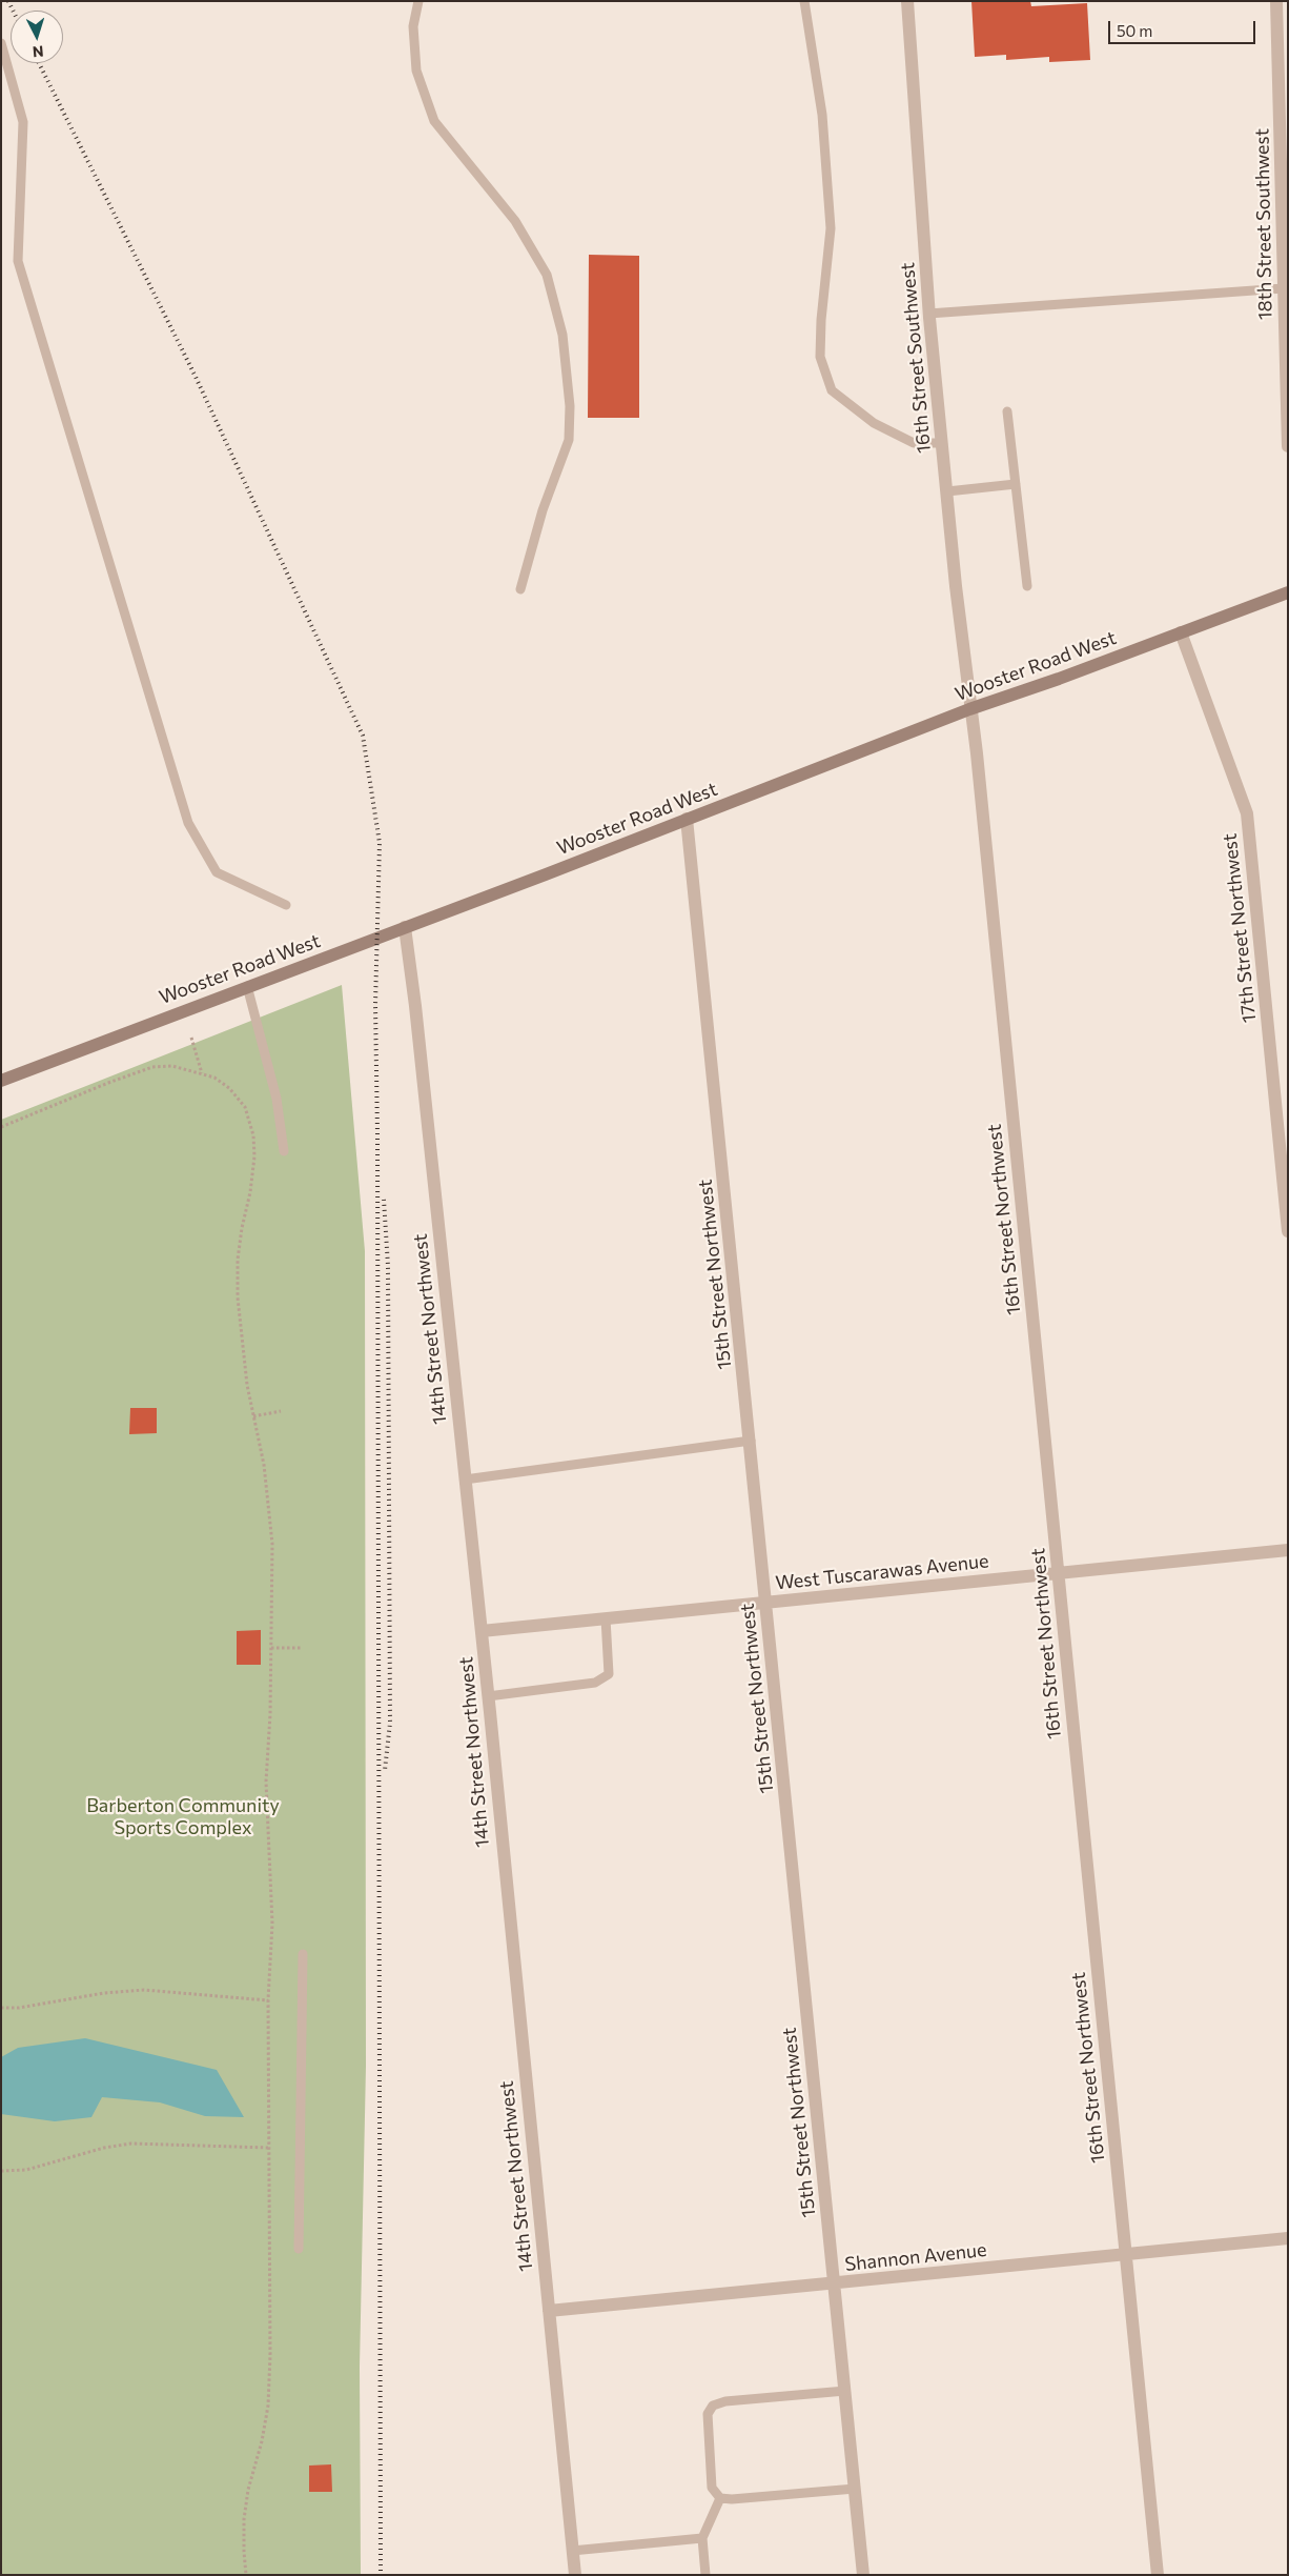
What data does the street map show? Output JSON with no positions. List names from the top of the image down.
{
  "streets": {
    "main road": ["Wooster Road West"],
    "street": [
      "18th Street Southwest",
      "16th Street Southwest",
      "17th Street Northwest",
      "16th Street Northwest",
      "15th Street Northwest",
      "14th Street Northwest",
      "West Tuscarawas Avenue",
      "Shannon Avenue"
    ]
  },
  "crossings": [
    ["16th Street Southwest", "Wooster Road West"],
    ["16th Street Southwest", "16th Street Northwest"],
    ["Wooster Road West", "17th Street Northwest"],
    ["Wooster Road West", "16th Street Northwest"],
    ["Wooster Road West", "15th Street Northwest"],
    ["Wooster Road West", "14th Street Northwest"],
    ["16th Street Northwest", "West Tuscarawas Avenue"],
    ["16th Street Northwest", "Shannon Avenue"],
    ["15th Street Northwest", "West Tuscarawas Avenue"],
    ["15th Street Northwest", "Shannon Avenue"],
    ["14th Street Northwest", "West Tuscarawas Avenue"],
    ["14th Street Northwest", "Shannon Avenue"]
  ],
  "parks": ["Barberton Community Sports Complex"],
  "scale_bar": "50 m",
  "north": "bottom"
}
